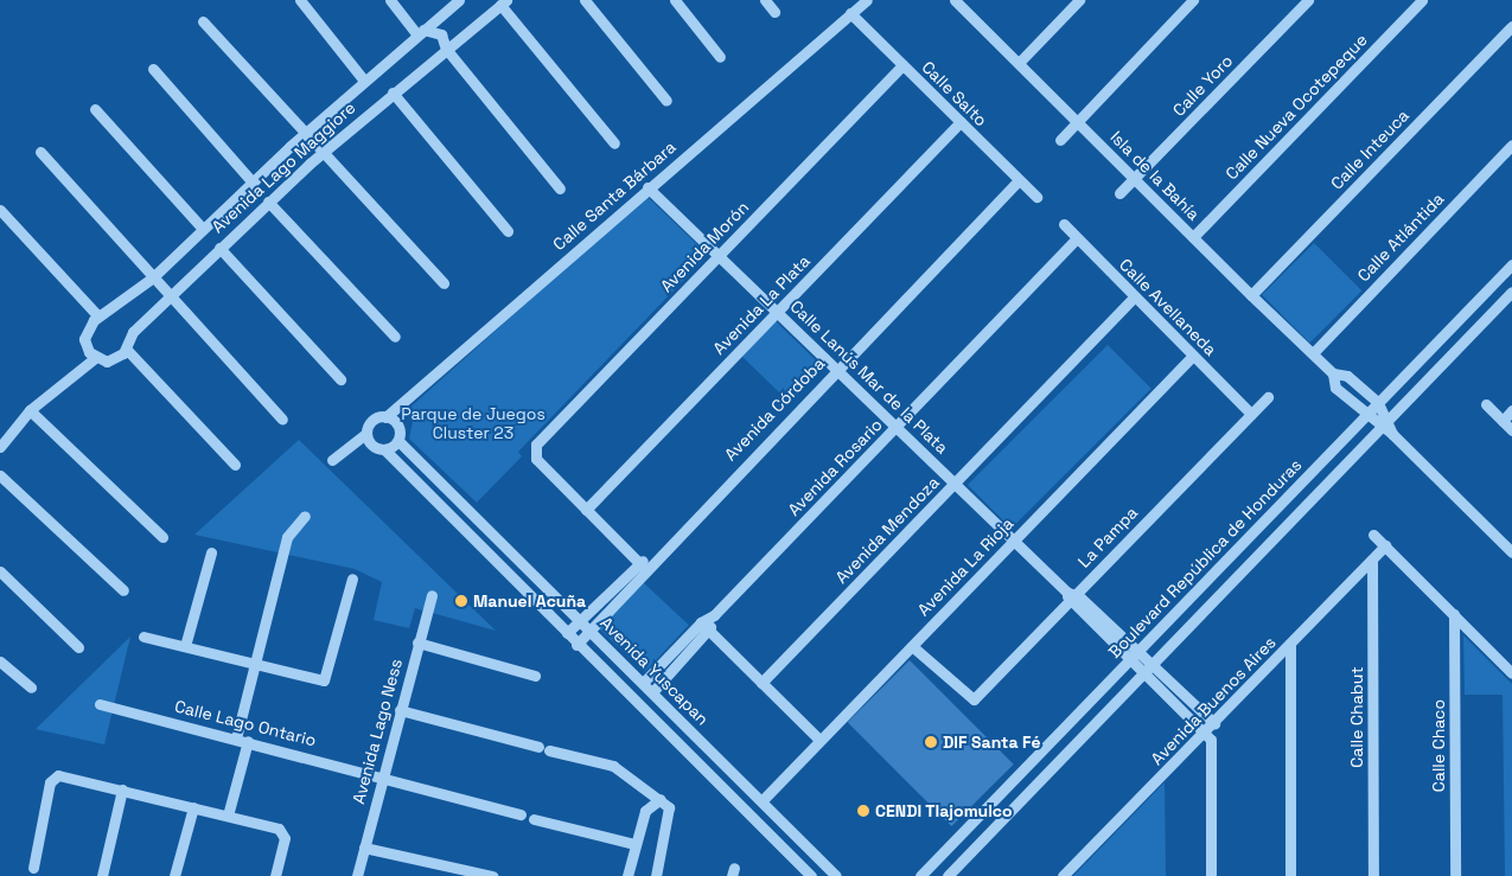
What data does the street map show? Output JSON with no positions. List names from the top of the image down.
{
  "streets": {
    "street": [
      "Calle Yoro",
      "Calle Salto",
      "Calle Nueva Ocotepeque",
      "Calle Inteuca",
      "Avenida Lago Maggiore",
      "Isla de la Bahía",
      "Calle Santa Bárbara",
      "Calle Atlántida",
      "Avenida Morón",
      "Avenida La Plata",
      "Calle Avellaneda",
      "Calle Lanús Mar de la Plata",
      "Avenida Córdoba",
      "Avenida Rosario",
      "Avenida Mendoza",
      "La Pampa",
      "Boulevard República de Honduras",
      "Avenida La Rioja",
      "Avenida Yuscapan",
      "Avenida Buenos Aires",
      "Calle Chabut",
      "Calle Lago Ontario",
      "Avenida Lago Ness",
      "Calle Chaco"
    ]
  },
  "crossings": [
    ["Calle Yoro", "Isla de la Bahía"],
    ["Calle Salto", "Calle Santa Bárbara"],
    ["Calle Salto", "Avenida Morón"],
    ["Calle Salto", "Avenida La Plata"],
    ["Calle Salto", "Avenida Córdoba"],
    ["Calle Nueva Ocotepeque", "Isla de la Bahía"],
    ["Calle Inteuca", "Isla de la Bahía"],
    ["Isla de la Bahía", "Calle Atlántida"],
    ["Isla de la Bahía", "Boulevard República de Honduras"],
    ["Calle Santa Bárbara", "Calle Lanús Mar de la Plata"],
    ["Calle Santa Bárbara", "Avenida Yuscapan"],
    ["Avenida Morón", "Avenida La Plata"],
    ["Avenida Morón", "Calle Lanús Mar de la Plata"],
    ["Avenida La Plata", "Calle Lanús Mar de la Plata"],
    ["Calle Avellaneda", "Avenida Rosario"],
    ["Calle Avellaneda", "Avenida Mendoza"],
    ["Calle Avellaneda", "La Pampa"],
    ["Calle Avellaneda", "Avenida La Rioja"],
    ["Calle Lanús Mar de la Plata", "Avenida Córdoba"],
    ["Calle Lanús Mar de la Plata", "Avenida Rosario"],
    ["Calle Lanús Mar de la Plata", "Avenida Mendoza"],
    ["Calle Lanús Mar de la Plata", "La Pampa"],
    ["Calle Lanús Mar de la Plata", "Boulevard República de Honduras"],
    ["Calle Lanús Mar de la Plata", "Avenida La Rioja"],
    ["Calle Lanús Mar de la Plata", "Avenida Buenos Aires"],
    ["Avenida Córdoba", "Avenida Yuscapan"],
    ["Avenida Rosario", "Avenida Yuscapan"],
    ["La Pampa", "Avenida La Rioja"],
    ["Avenida La Rioja", "Avenida Yuscapan"],
    ["Avenida Buenos Aires", "Calle Chabut"],
    ["Calle Lago Ontario", "Avenida Lago Ness"]
  ],
  "parks": ["Parque de Juegos Cluster 23"],
  "places": ["Manuel Acuña", "DIF Santa Fé", "CENDI Tlajomulco"]
}
